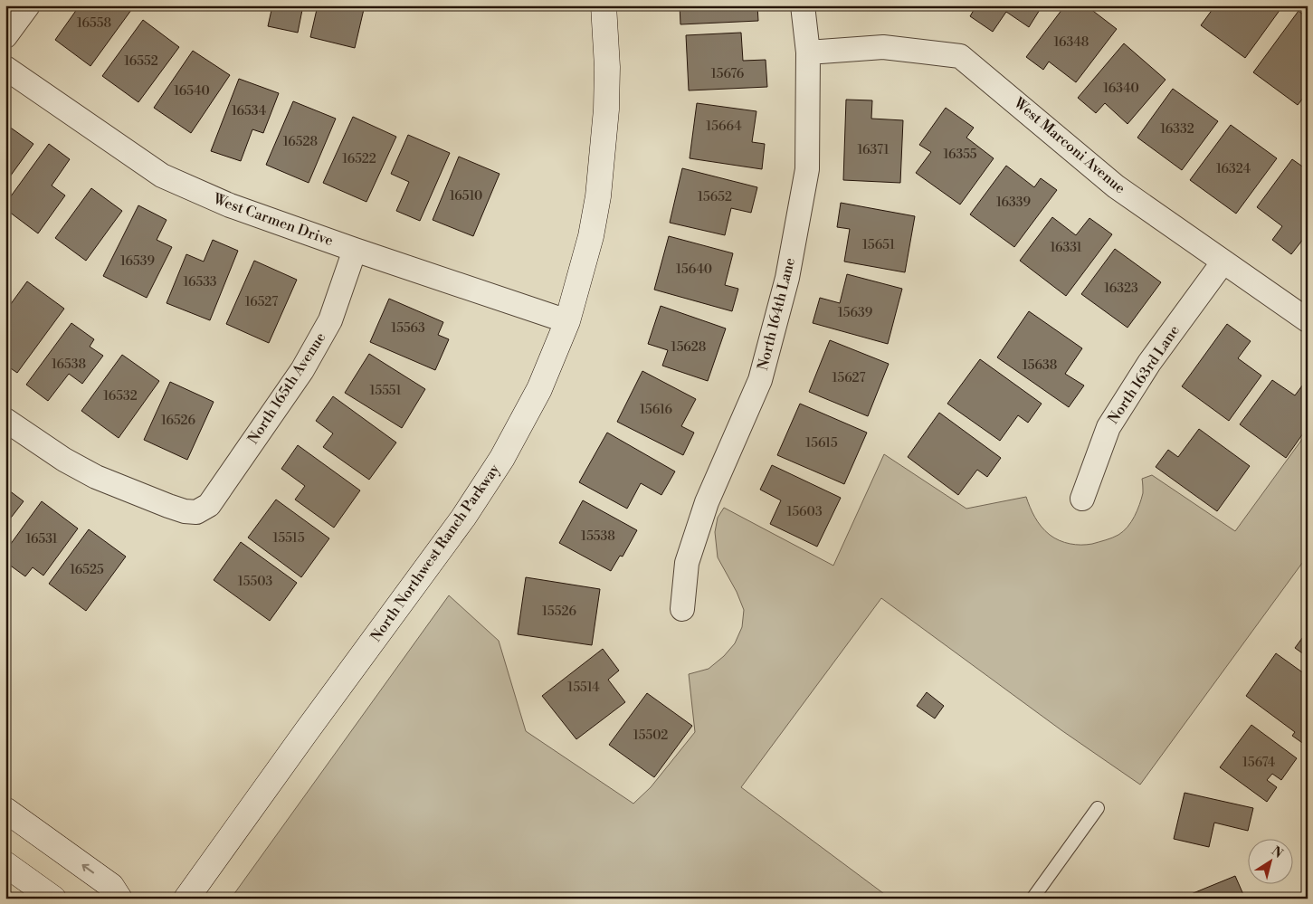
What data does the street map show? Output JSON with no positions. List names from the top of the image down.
{
  "streets": {
    "main road": ["North Northwest Ranch Parkway"],
    "street": [
      "West Marconi Avenue",
      "West Carmen Drive",
      "North 164th Lane",
      "North 163rd Lane",
      "North 165th Avenue"
    ]
  },
  "crossings": [
    ["West Marconi Avenue", "North 164th Lane"],
    ["West Marconi Avenue", "North 163rd Lane"],
    ["West Carmen Drive", "North 165th Avenue"],
    ["West Carmen Drive", "North Northwest Ranch Parkway"]
  ],
  "house_numbers": [
    "16558",
    "16348",
    "16552",
    "15676",
    "16340",
    "16540",
    "16534",
    "15664",
    "16332",
    "16528",
    "16371",
    "16355",
    "16522",
    "16324",
    "16510",
    "15652",
    "16339",
    "15651",
    "16331",
    "16539",
    "15640",
    "16533",
    "16323",
    "16527",
    "15639",
    "15563",
    "15628",
    "16538",
    "15638",
    "15627",
    "15551",
    "16532",
    "15616",
    "16526",
    "15615",
    "15603",
    "15538",
    "15515",
    "16531",
    "16525",
    "15503",
    "15526",
    "15514",
    "15502",
    "15674"
  ],
  "north": "top right"
}
